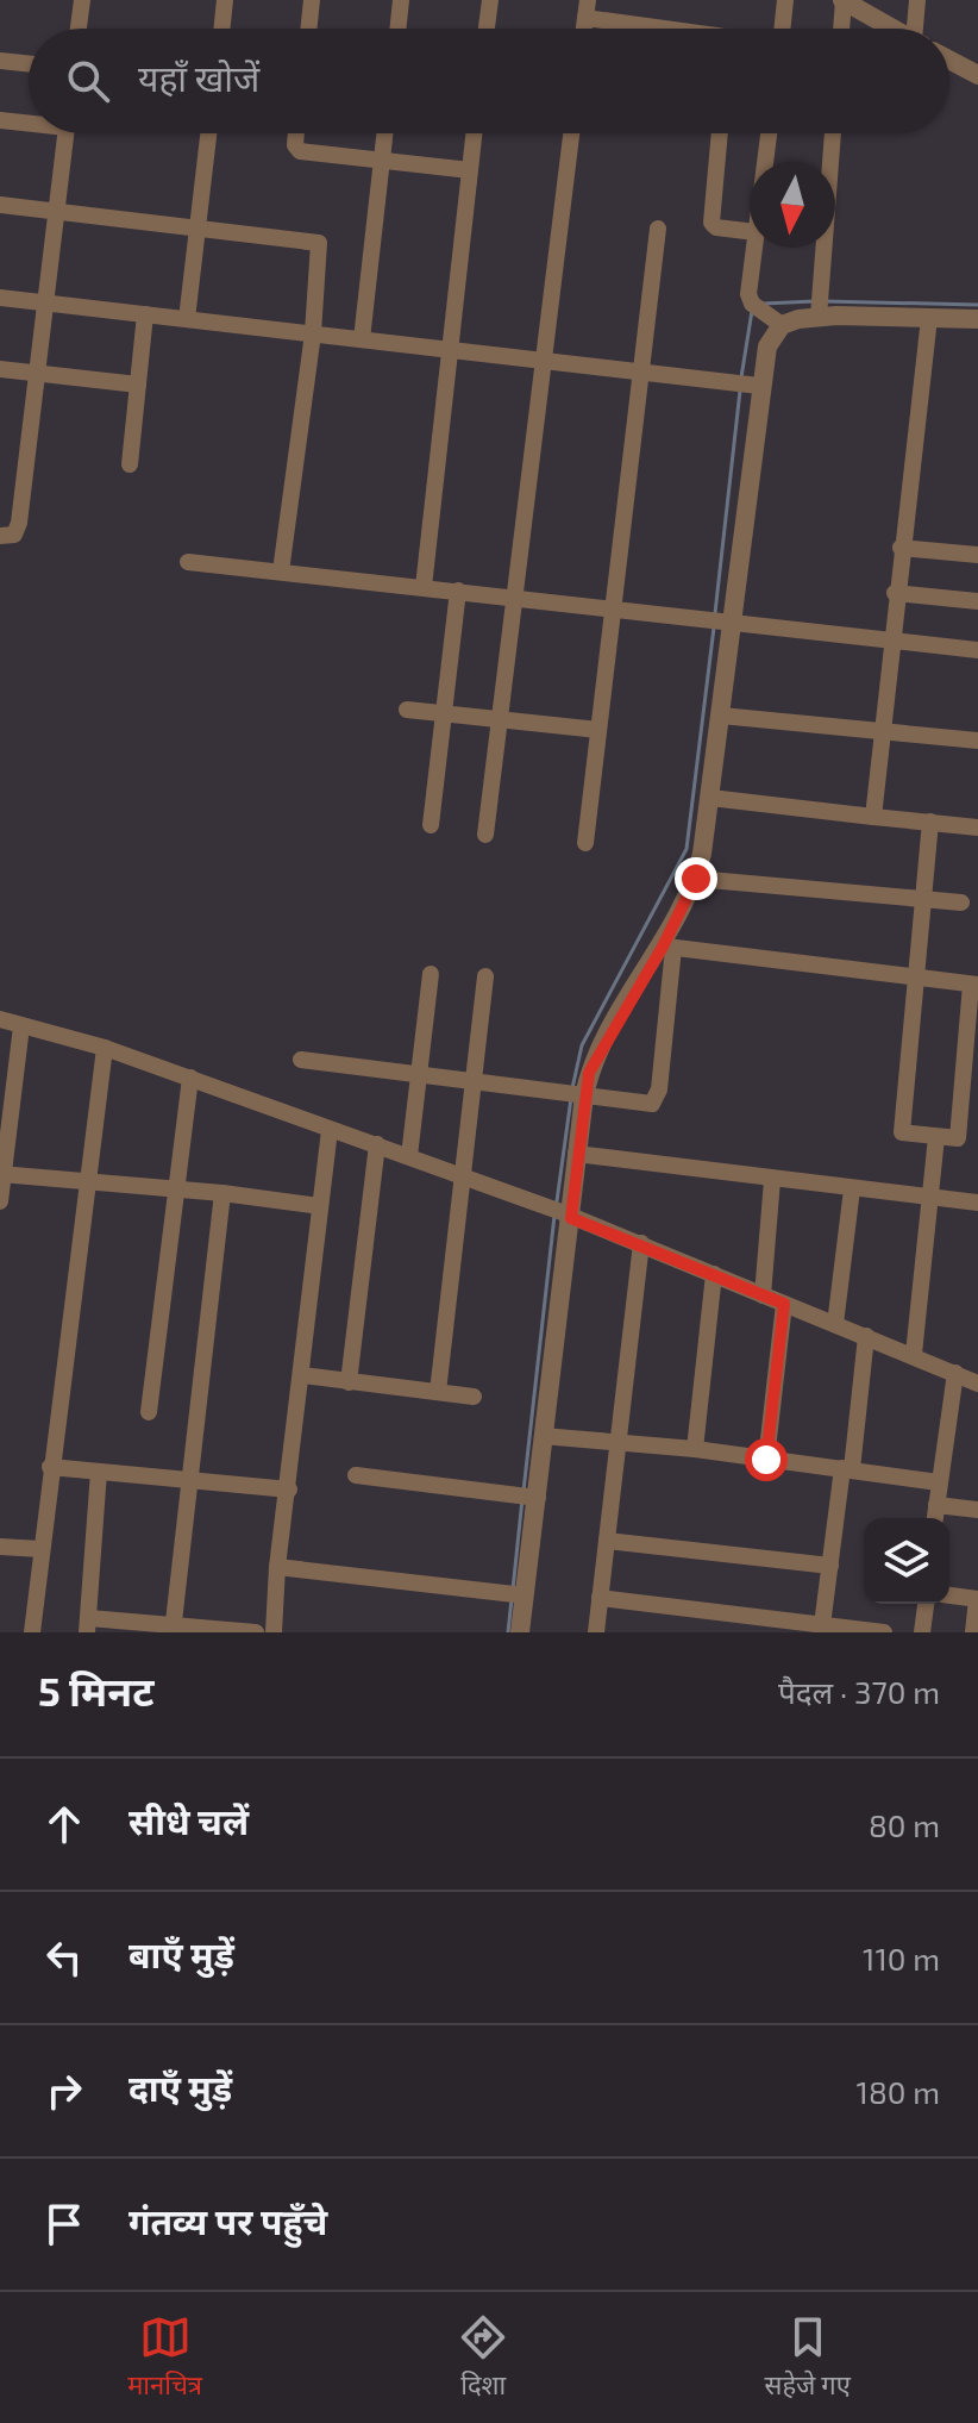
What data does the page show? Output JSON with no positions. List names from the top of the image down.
{
  "north": "bottom",
  "page": {
    "search": "यहाँ खोजें",
    "heading": ["5 मिनट", "पैदल · 370 m"],
    "list": [
      ["सीधे चलें", "80 m"],
      ["बाएँ मुड़ें", "110 m"],
      ["दाएँ मुड़ें", "180 m"],
      "गंतव्य पर पहुँचे"
    ],
    "nav": ["मानचित्र", "दिशा", "सहेजे गए"]
  }
}
